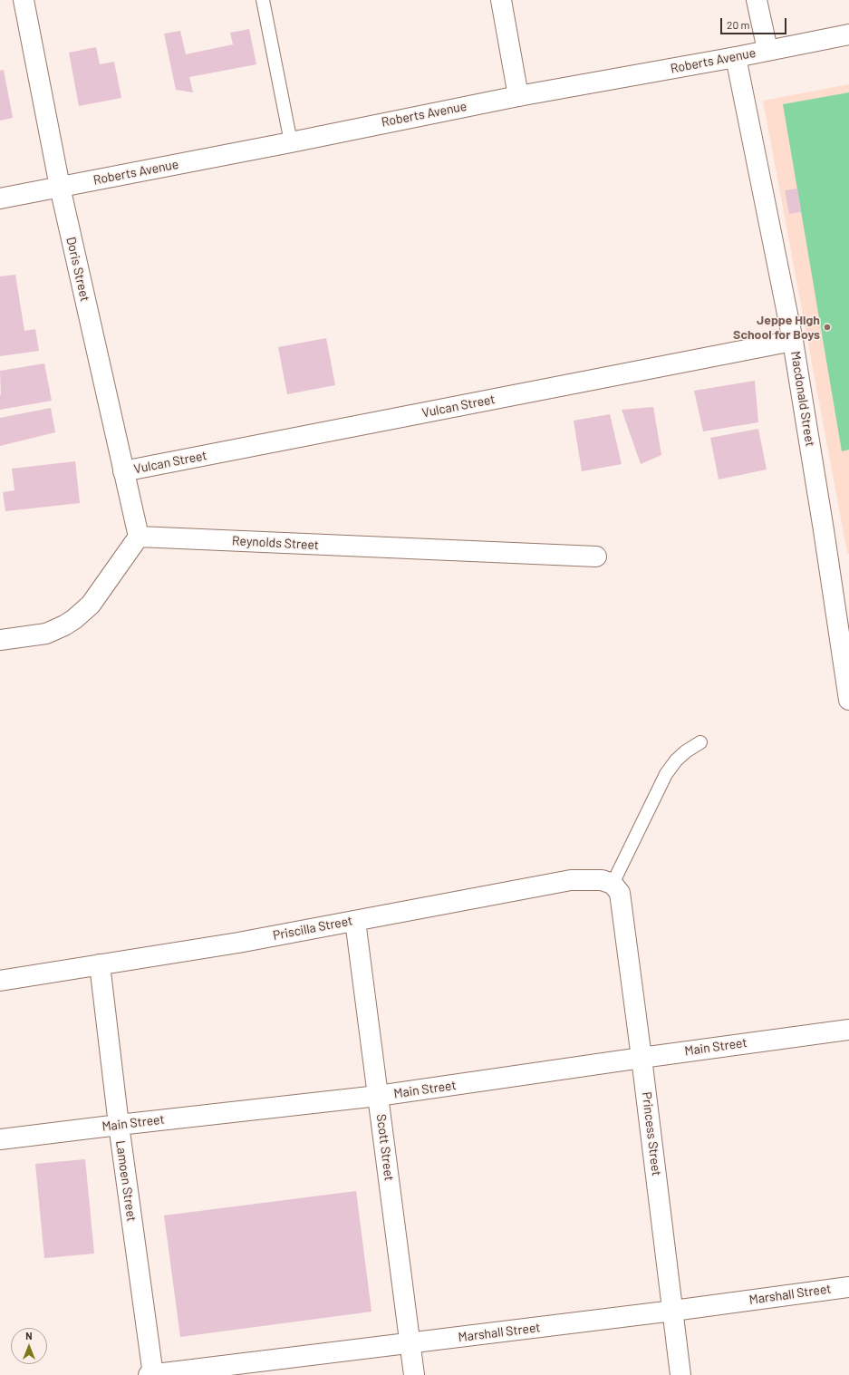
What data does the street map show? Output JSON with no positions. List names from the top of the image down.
{
  "streets": {
    "street": [
      "Roberts Avenue",
      "Doris Street",
      "Macdonald Street",
      "Vulcan Street",
      "Reynolds Street",
      "Priscilla Street",
      "Main Street",
      "Princess Street",
      "Scott Street",
      "Lamoen Street",
      "Marshall Street"
    ]
  },
  "crossings": [
    ["Roberts Avenue", "Doris Street"],
    ["Roberts Avenue", "Macdonald Street"],
    ["Doris Street", "Vulcan Street"],
    ["Doris Street", "Reynolds Street"],
    ["Macdonald Street", "Vulcan Street"],
    ["Priscilla Street", "Princess Street"],
    ["Priscilla Street", "Scott Street"],
    ["Priscilla Street", "Lamoen Street"],
    ["Main Street", "Princess Street"],
    ["Main Street", "Scott Street"],
    ["Main Street", "Lamoen Street"],
    ["Princess Street", "Marshall Street"],
    ["Scott Street", "Marshall Street"],
    ["Lamoen Street", "Marshall Street"]
  ],
  "places": ["Jeppe High School for Boys"],
  "scale_bar": "20 m",
  "north": "top"
}
